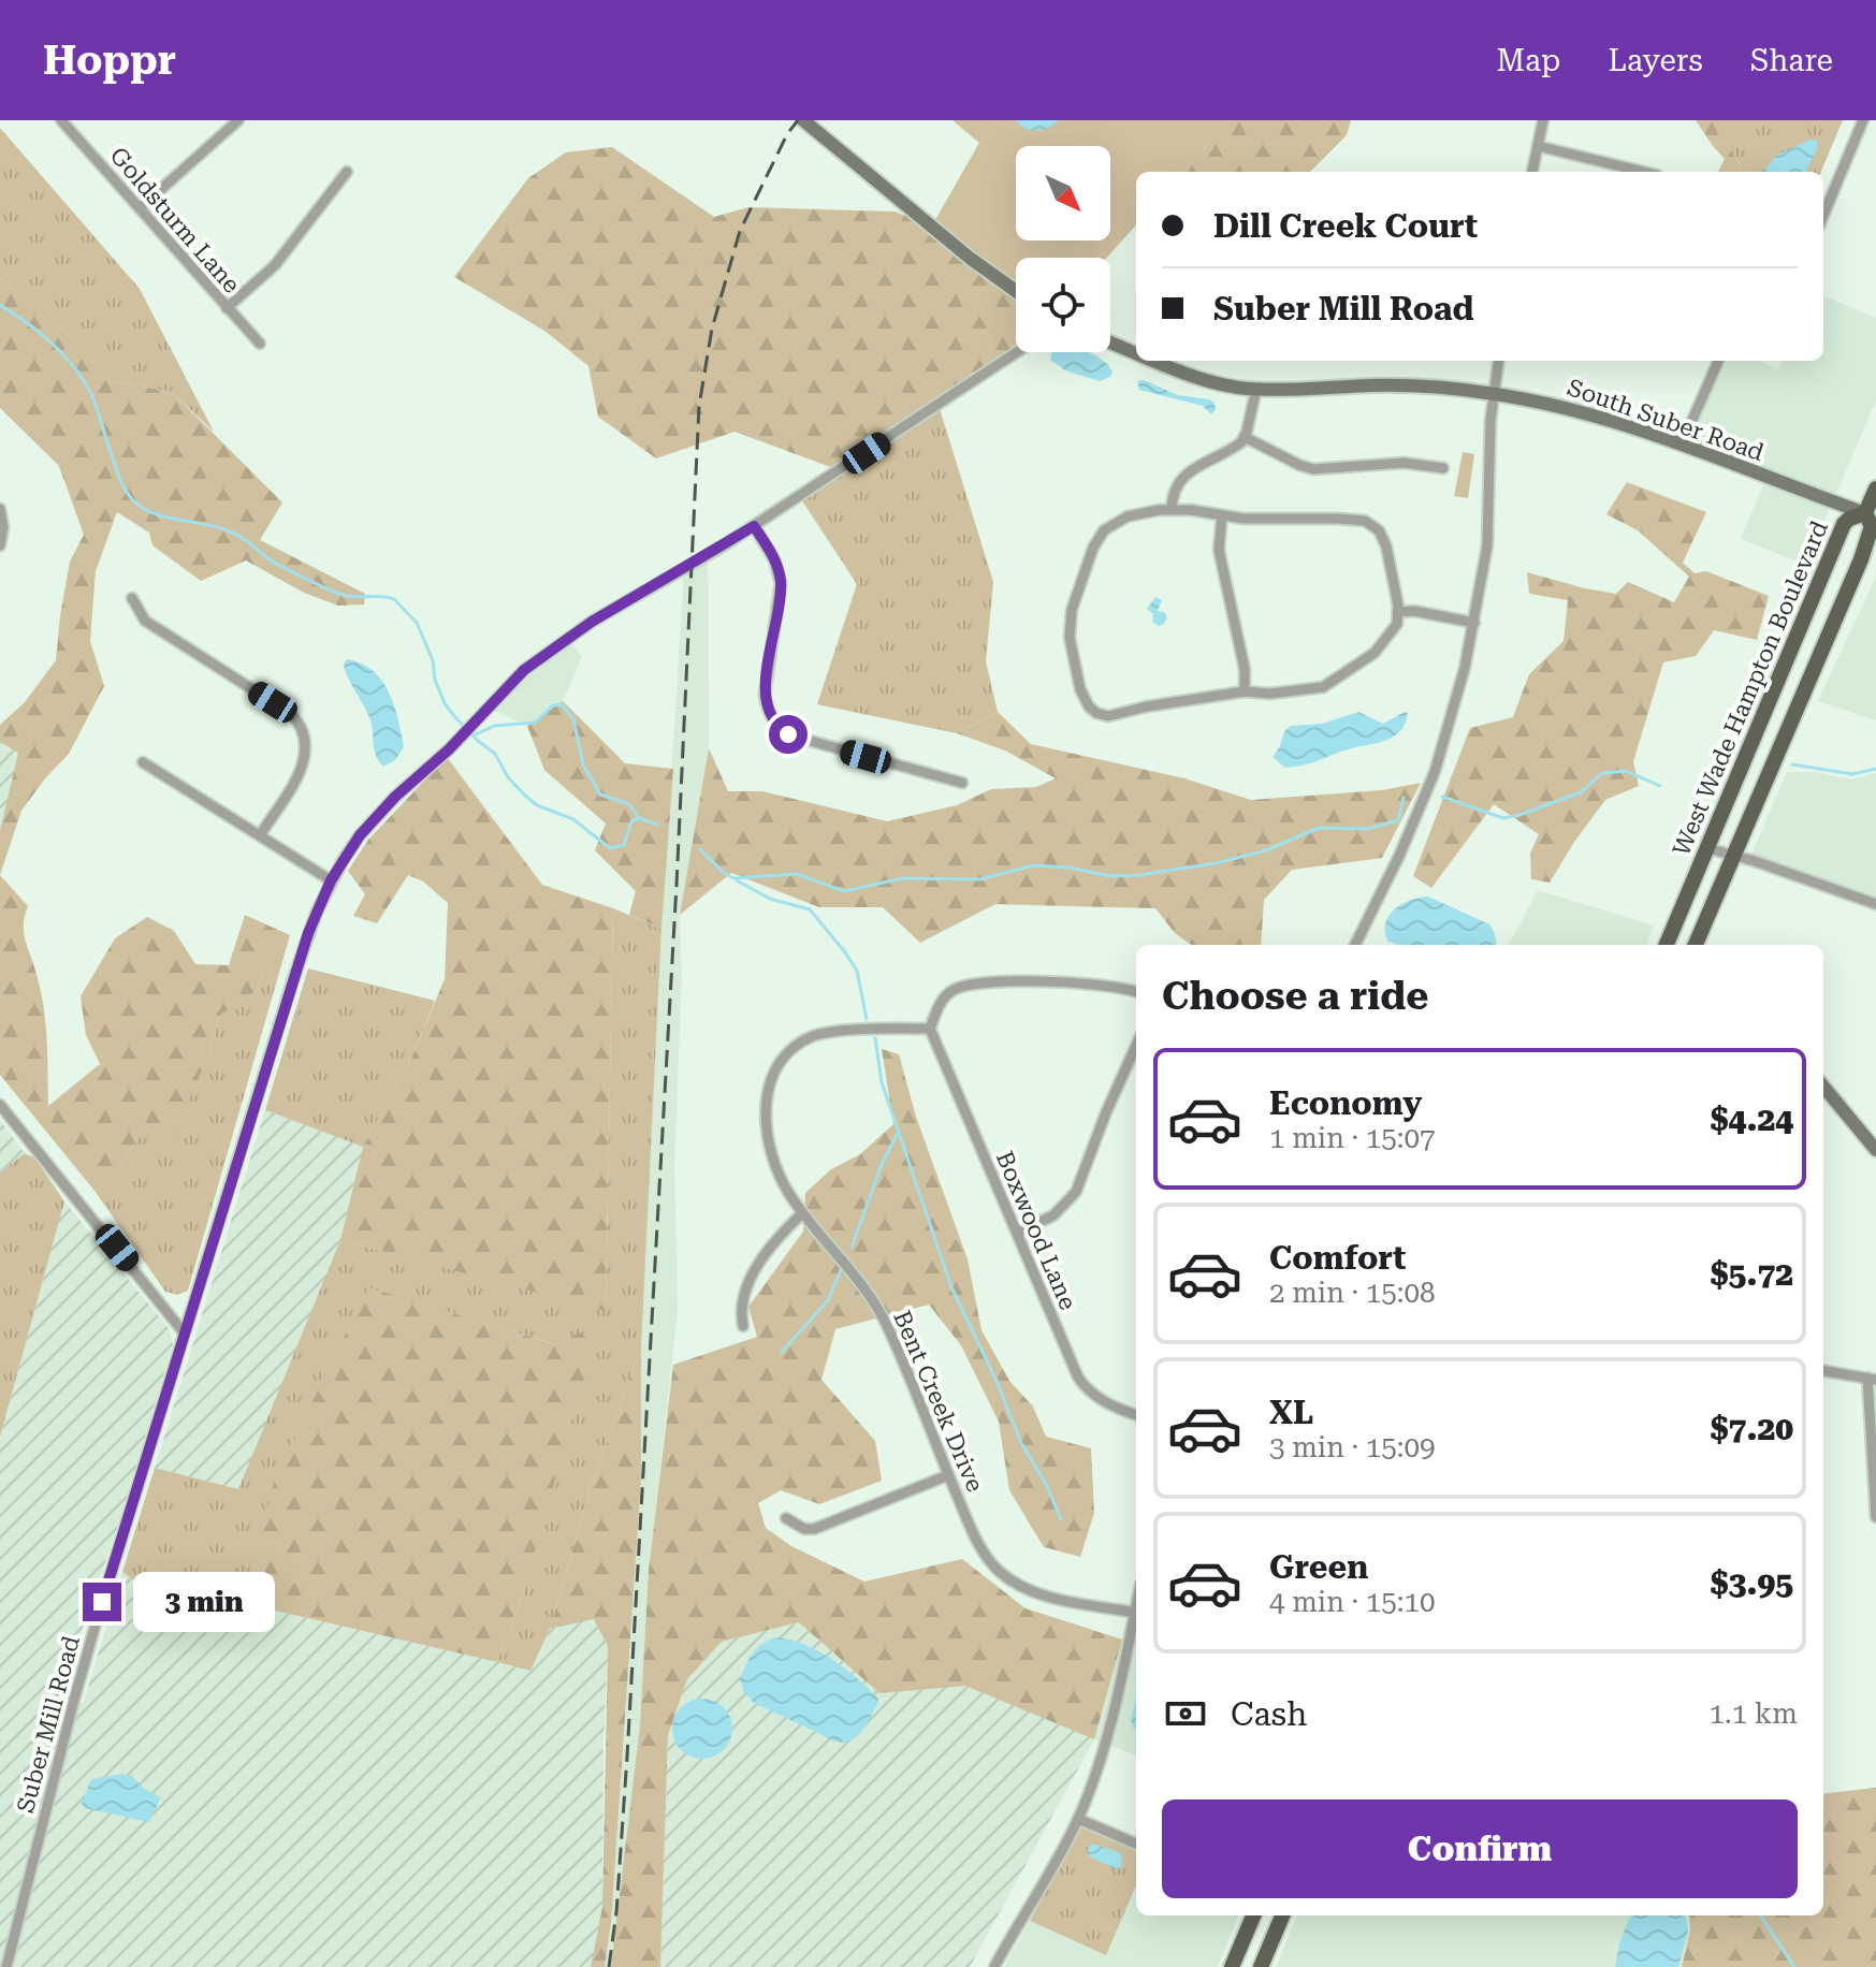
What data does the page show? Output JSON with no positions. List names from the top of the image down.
{
  "streets": {
    "main road": ["West Wade Hampton Boulevard"],
    "street": [
      "Goldsturm Lane",
      "South Suber Road",
      "Boxwood Lane",
      "Bent Creek Drive",
      "Suber Mill Road"
    ]
  },
  "crossings": [
    ["South Suber Road", "West Wade Hampton Boulevard"],
    ["Boxwood Lane", "Bent Creek Drive"]
  ],
  "north": "bottom right",
  "page": {
    "header": "Hoppr",
    "nav": ["Map", "Layers", "Share"],
    "banner": ["Dill Creek Court", "Suber Mill Road"],
    "heading": "Choose a ride",
    "list": [
      {
        "name": "Economy",
        "note": "1 min · 15:07",
        "value": "$4.24"
      },
      {
        "name": "Comfort",
        "note": "2 min · 15:08",
        "value": "$5.72"
      },
      {
        "name": "XL",
        "note": "3 min · 15:09",
        "value": "$7.20"
      },
      {
        "name": "Green",
        "note": "4 min · 15:10",
        "value": "$3.95"
      }
    ],
    "bubble": "3 min",
    "pay": ["Cash", "1.1 km"],
    "buttons": "Confirm"
  }
}
